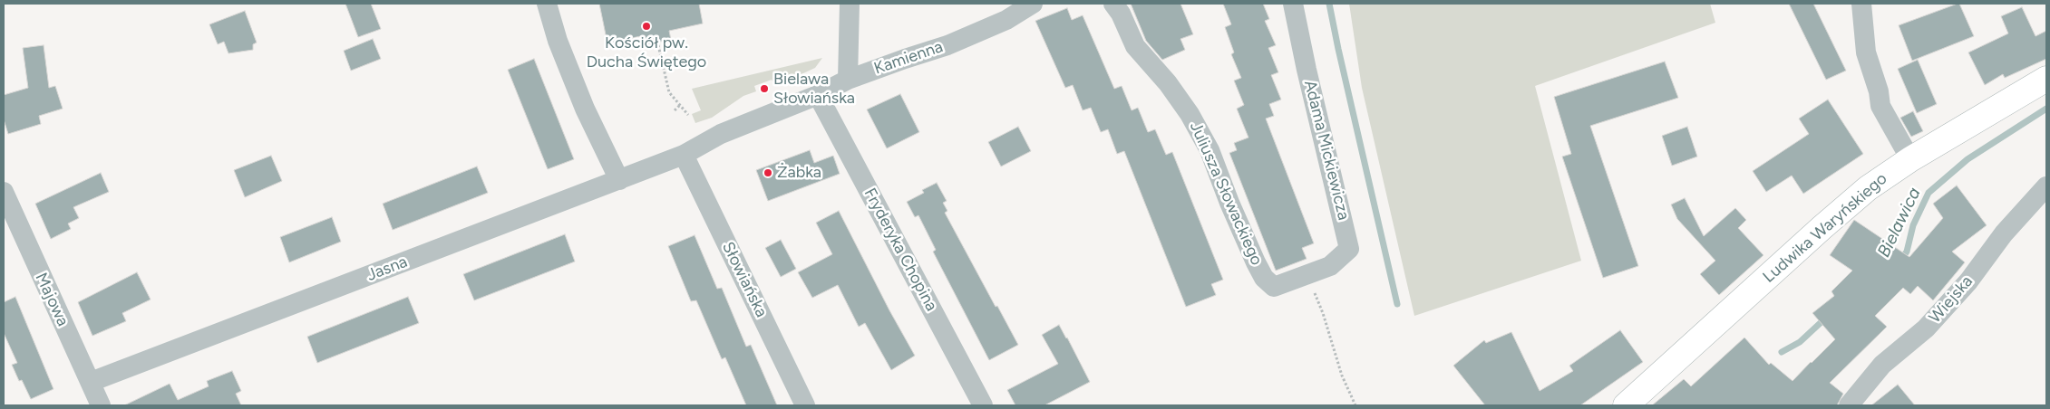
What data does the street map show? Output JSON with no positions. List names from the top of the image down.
{
  "streets": {
    "main road": ["Ludwika Waryńskiego"],
    "street": [
      "Kamienna",
      "Adama Mickiewicza",
      "Juliusza Słowackiego",
      "Fryderyka Chopina",
      "Jasna",
      "Słowiańska",
      "Majowa",
      "Wiejska"
    ]
  },
  "crossings": [
    ["Kamienna", "Fryderyka Chopina"],
    ["Kamienna", "Jasna"],
    ["Kamienna", "Słowiańska"],
    ["Adama Mickiewicza", "Juliusza Słowackiego"],
    ["Jasna", "Słowiańska"],
    ["Jasna", "Majowa"]
  ],
  "water": ["Bielawica"],
  "places": ["Kościół pw. Ducha Świętego", "Bielawa Słowiańska", "Żabka"]
}
